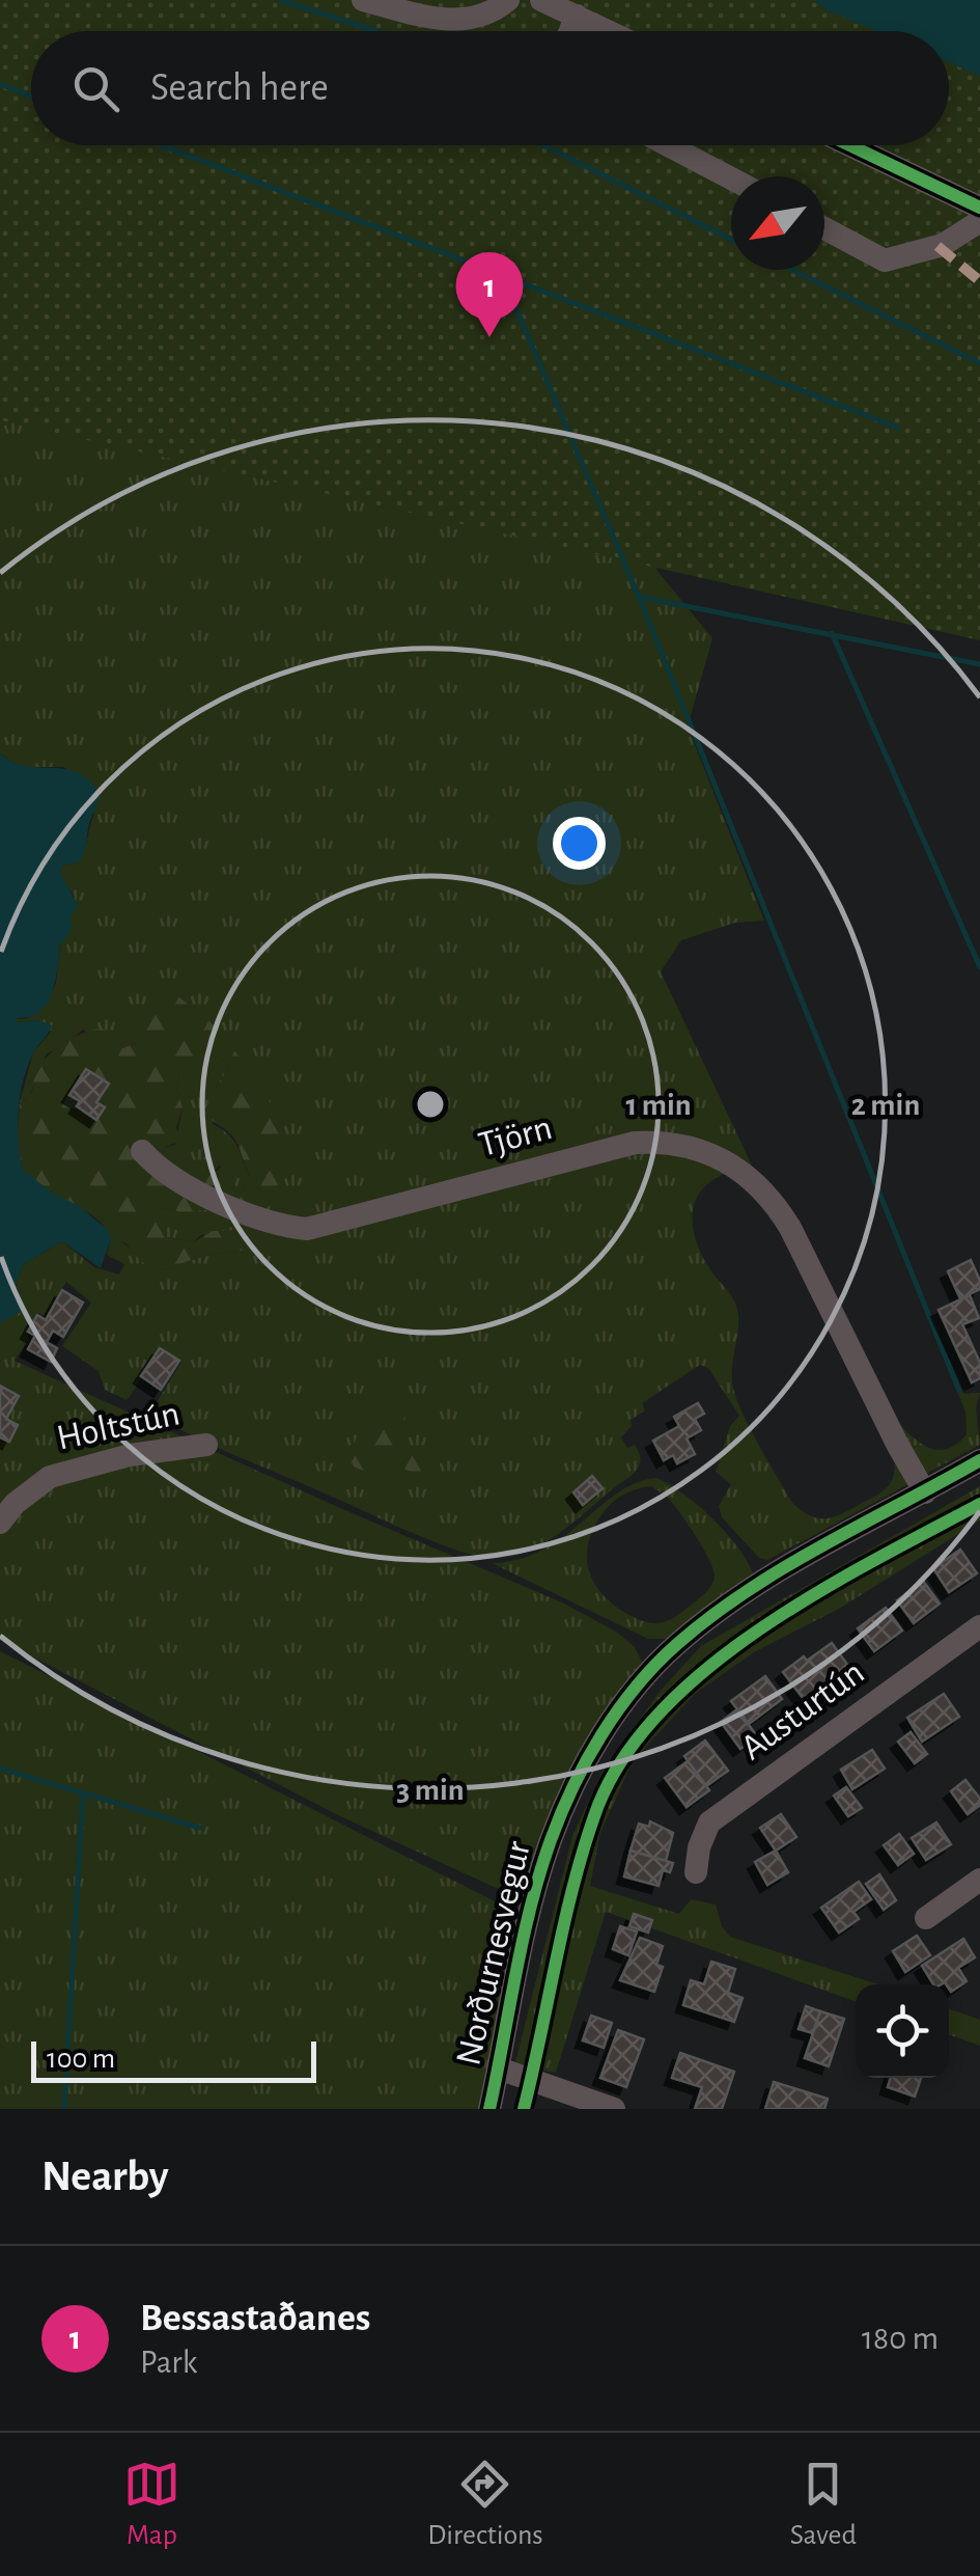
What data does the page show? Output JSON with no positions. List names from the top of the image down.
{
  "streets": {
    "street": [
      "Tjörn",
      "Holtstún",
      "Austurtún",
      "Norðurnesvegur"
    ]
  },
  "crossings": [
    ["Tjörn", "Norðurnesvegur"]
  ],
  "scale_bar": "100 m",
  "north": "bottom left",
  "page": {
    "search": "Search here",
    "pins": "1",
    "scale": "100 m",
    "heading": "Nearby",
    "list": [
      {
        "mark": "1",
        "name": "Bessastaðanes",
        "note": "Park",
        "value": "180 m"
      }
    ],
    "nav": ["Map", "Directions", "Saved"]
  },
  "rings": ["1 min", "2 min", "3 min"]
}
